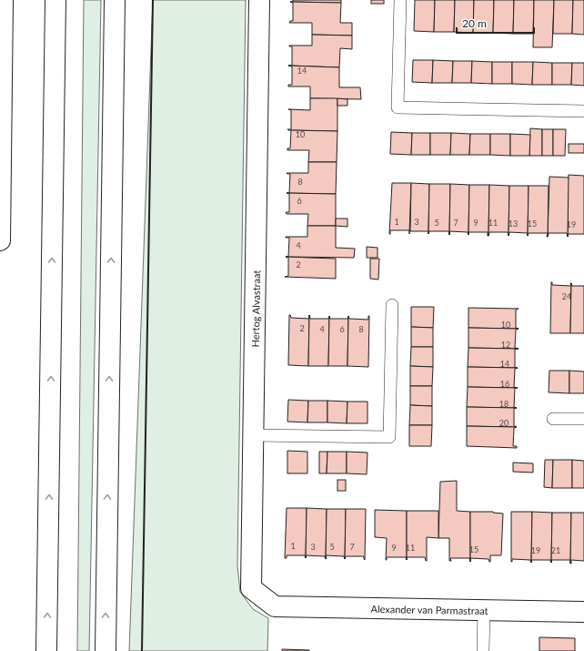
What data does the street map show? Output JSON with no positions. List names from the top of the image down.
{
  "streets": {
    "main road": ["Hertog Alvastraat", "Alexander van Parmastraat"]
  },
  "crossings": [
    ["Hertog Alvastraat", "Alexander van Parmastraat"]
  ],
  "house_numbers": [
    "14",
    "10",
    "8",
    "6",
    "1",
    "3",
    "5",
    "7",
    "9",
    "11",
    "13",
    "15",
    "19",
    "4",
    "2",
    "24",
    "10",
    "2",
    "4",
    "6",
    "8",
    "12",
    "14",
    "16",
    "18",
    "20",
    "1",
    "3",
    "5",
    "7",
    "9",
    "11",
    "15",
    "19",
    "21"
  ],
  "scale_bar": "20 m"
}
